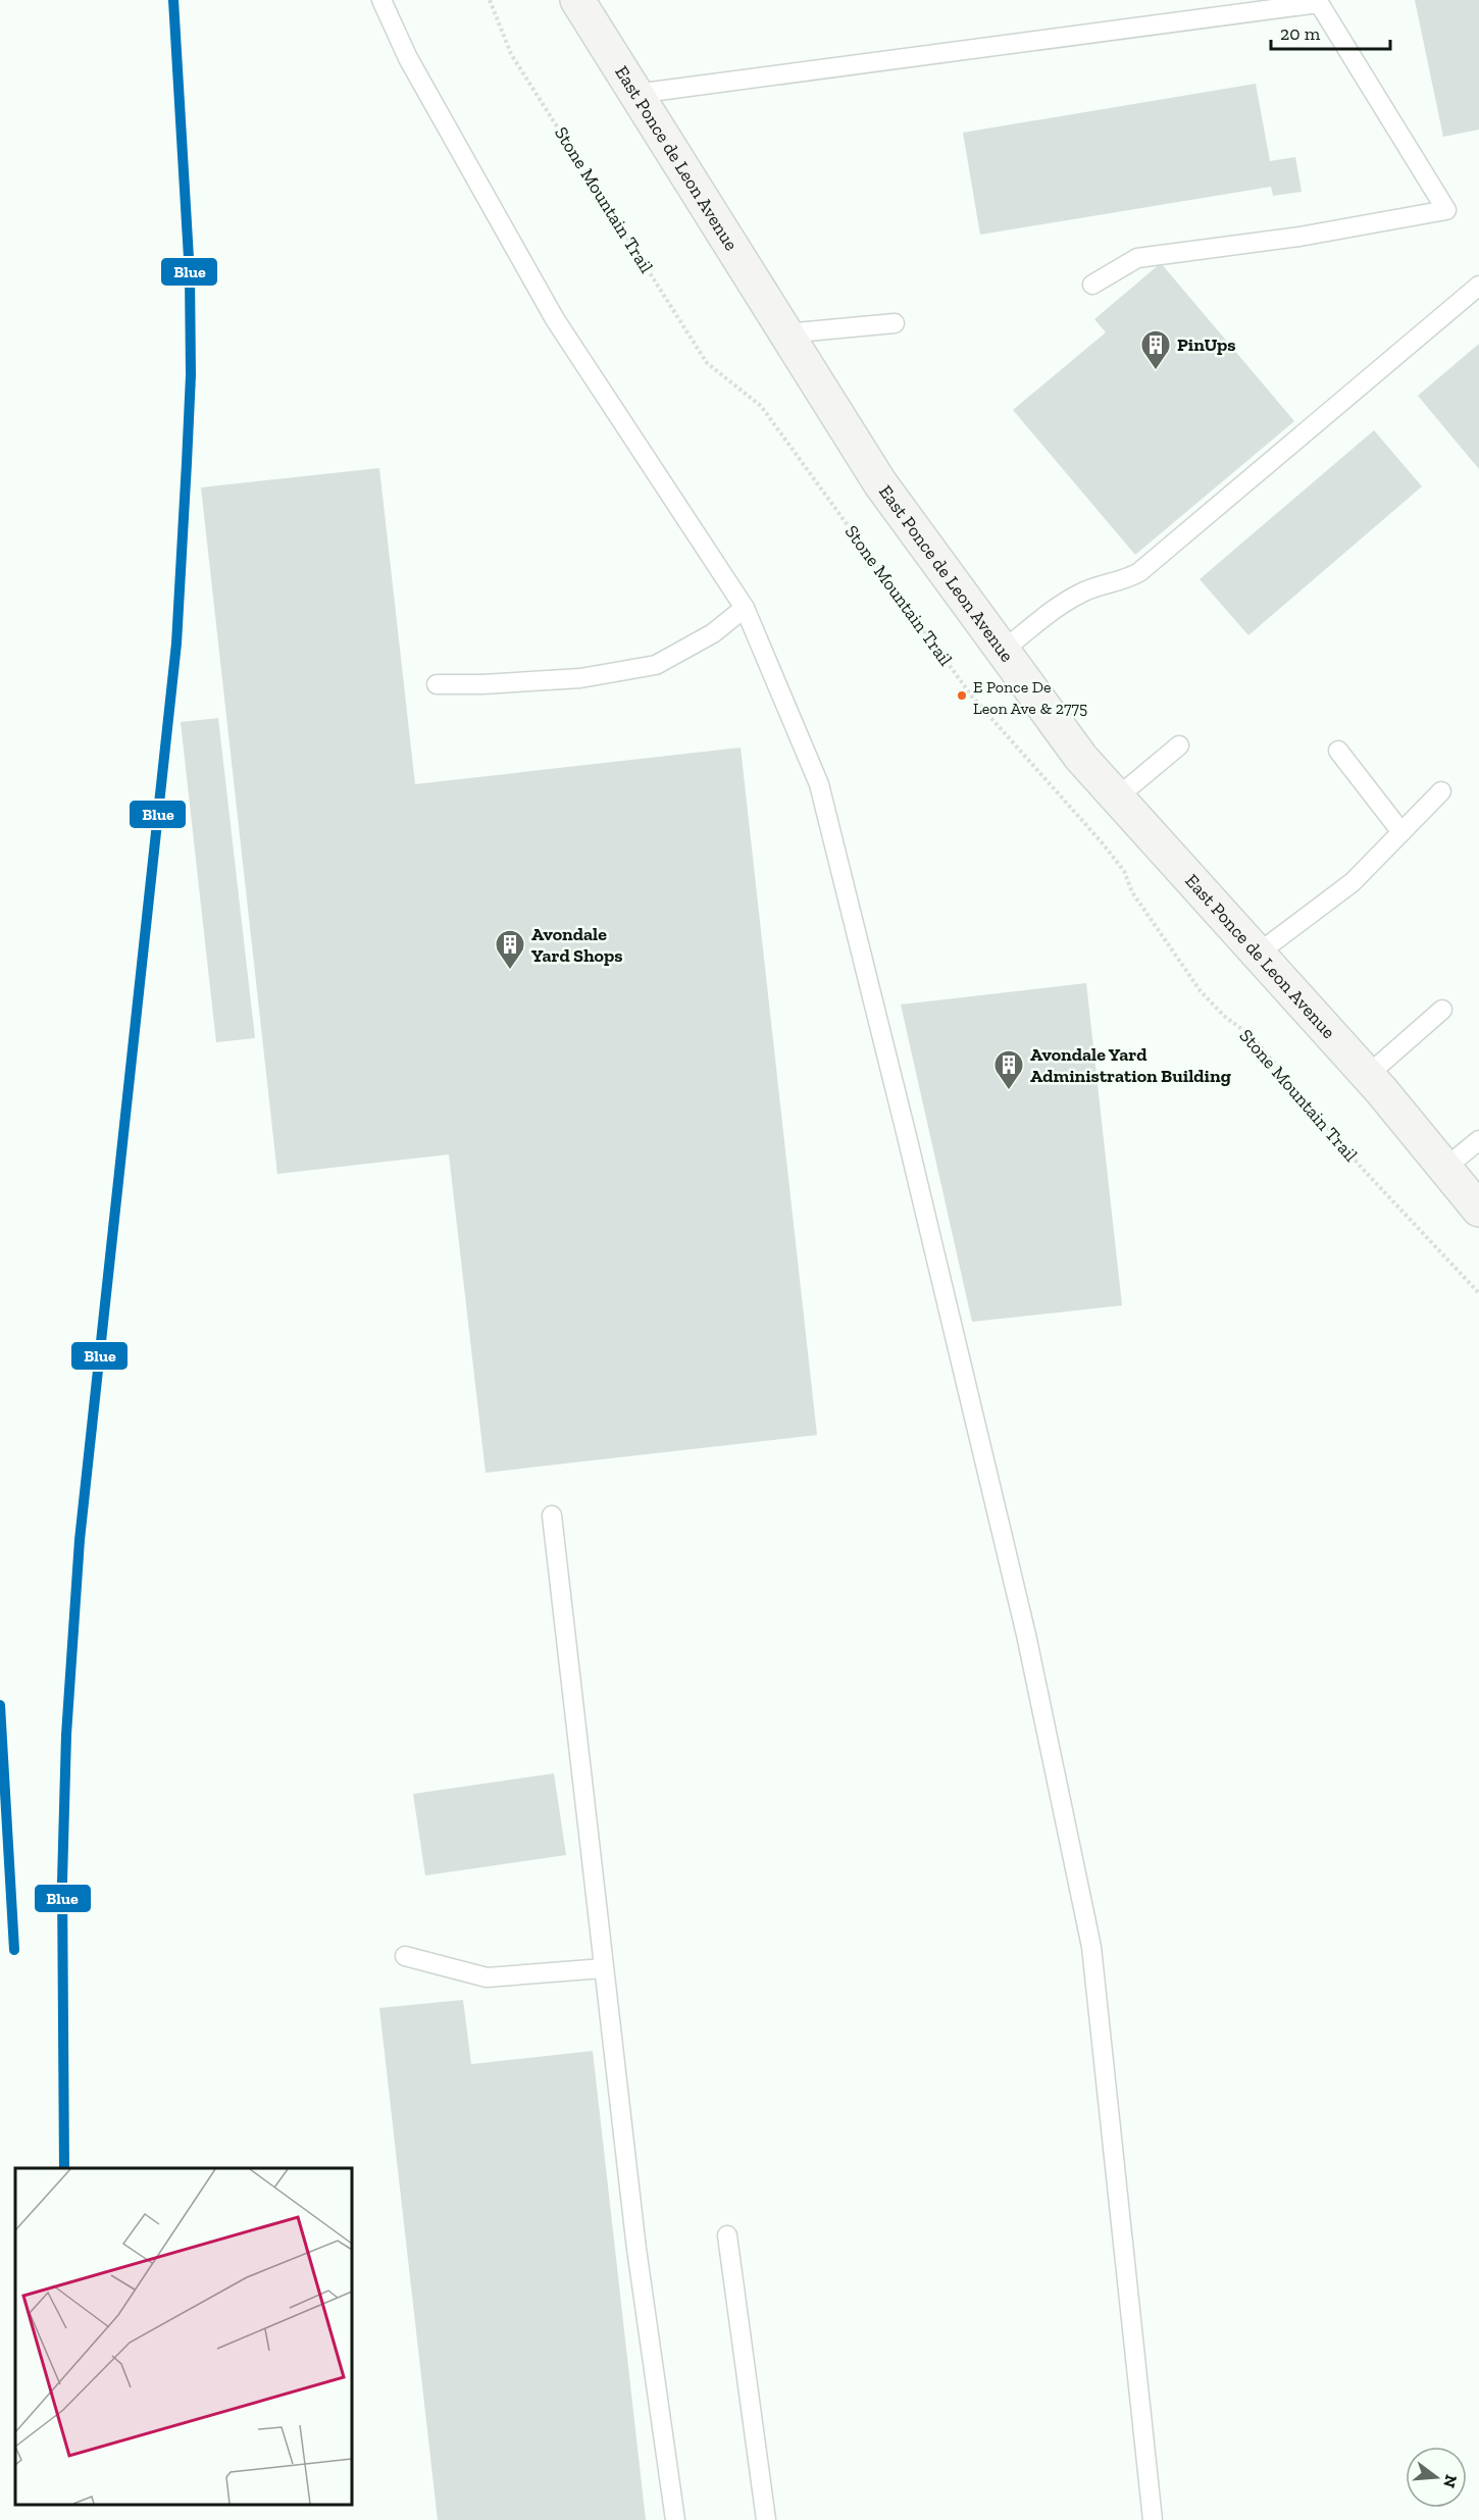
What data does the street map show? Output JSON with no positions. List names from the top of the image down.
{
  "streets": {
    "main road": ["East Ponce de Leon Avenue"],
    "path": ["Stone Mountain Trail"]
  },
  "places": {
    "building": ["PinUps", "Avondale Yard Shops", "Avondale Yard Administration Building"],
    "other": ["E Ponce De Leon Ave & 2775"]
  },
  "lines": ["transit line Blue"],
  "scale_bar": "20 m",
  "north": "right"
}
